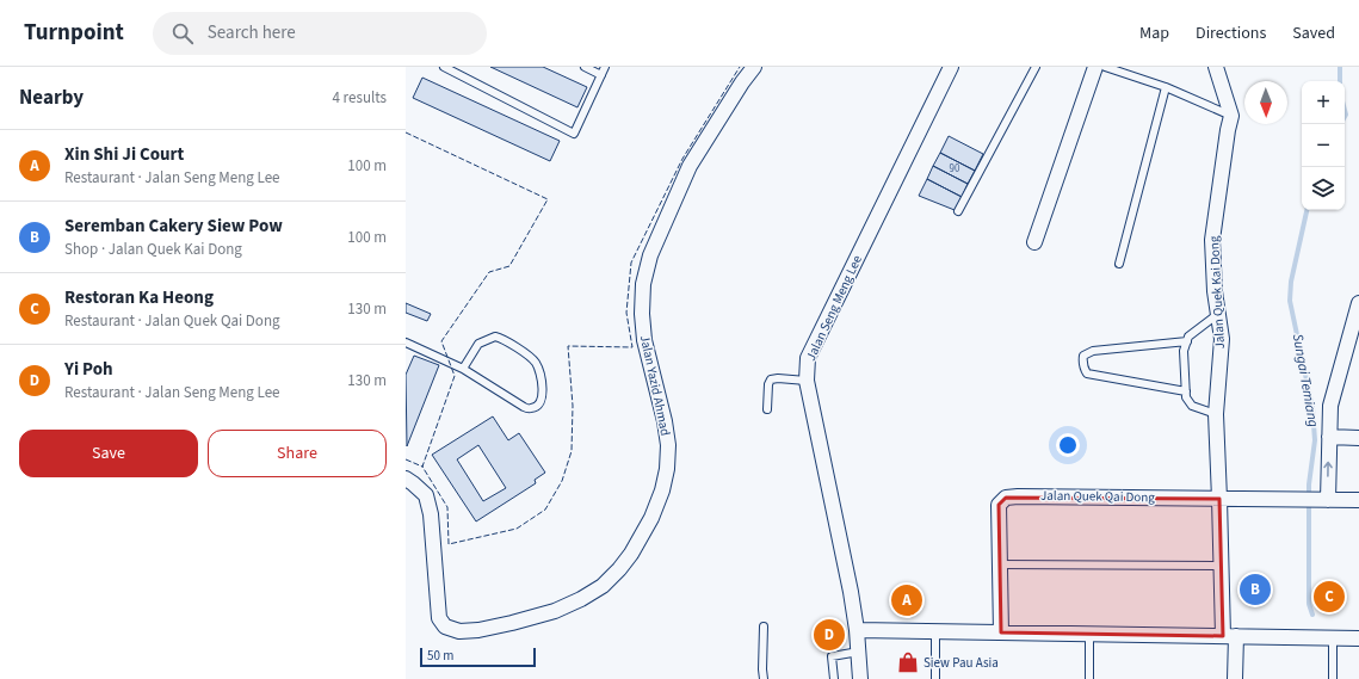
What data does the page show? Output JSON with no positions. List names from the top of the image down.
{
  "streets": {
    "street": [
      "Jalan Quek Kai Dong",
      "Jalan Seng Meng Lee",
      "Jalan Yazid Ahmad",
      "Jalan Quek Qai Dong"
    ]
  },
  "crossings": [
    ["Jalan Quek Kai Dong", "Jalan Quek Qai Dong"]
  ],
  "water": ["Sungai Temiang"],
  "places": {
    "shop": ["Siew Pau Asia"]
  },
  "house_numbers": ["90"],
  "scale_bar": "50 m",
  "north": "bottom",
  "page": {
    "header": "Turnpoint",
    "search": "Search here",
    "nav": ["Map", "Directions", "Saved"],
    "heading": ["Nearby", "4 results"],
    "map_buttons": ["+", "−"],
    "list": [
      {
        "mark": "A",
        "name": "Xin Shi Ji Court",
        "note": "Restaurant · Jalan Seng Meng Lee",
        "value": "100 m"
      },
      {
        "mark": "B",
        "name": "Seremban Cakery Siew Pow",
        "note": "Shop · Jalan Quek Kai Dong",
        "value": "100 m"
      },
      {
        "mark": "C",
        "name": "Restoran Ka Heong",
        "note": "Restaurant · Jalan Quek Qai Dong",
        "value": "130 m"
      },
      {
        "mark": "D",
        "name": "Yi Poh",
        "note": "Restaurant · Jalan Seng Meng Lee",
        "value": "130 m"
      }
    ],
    "buttons": ["Save", "Share"],
    "pins": [
      "B",
      "C",
      "A",
      "D"
    ],
    "scale": "50 m"
  }
}
